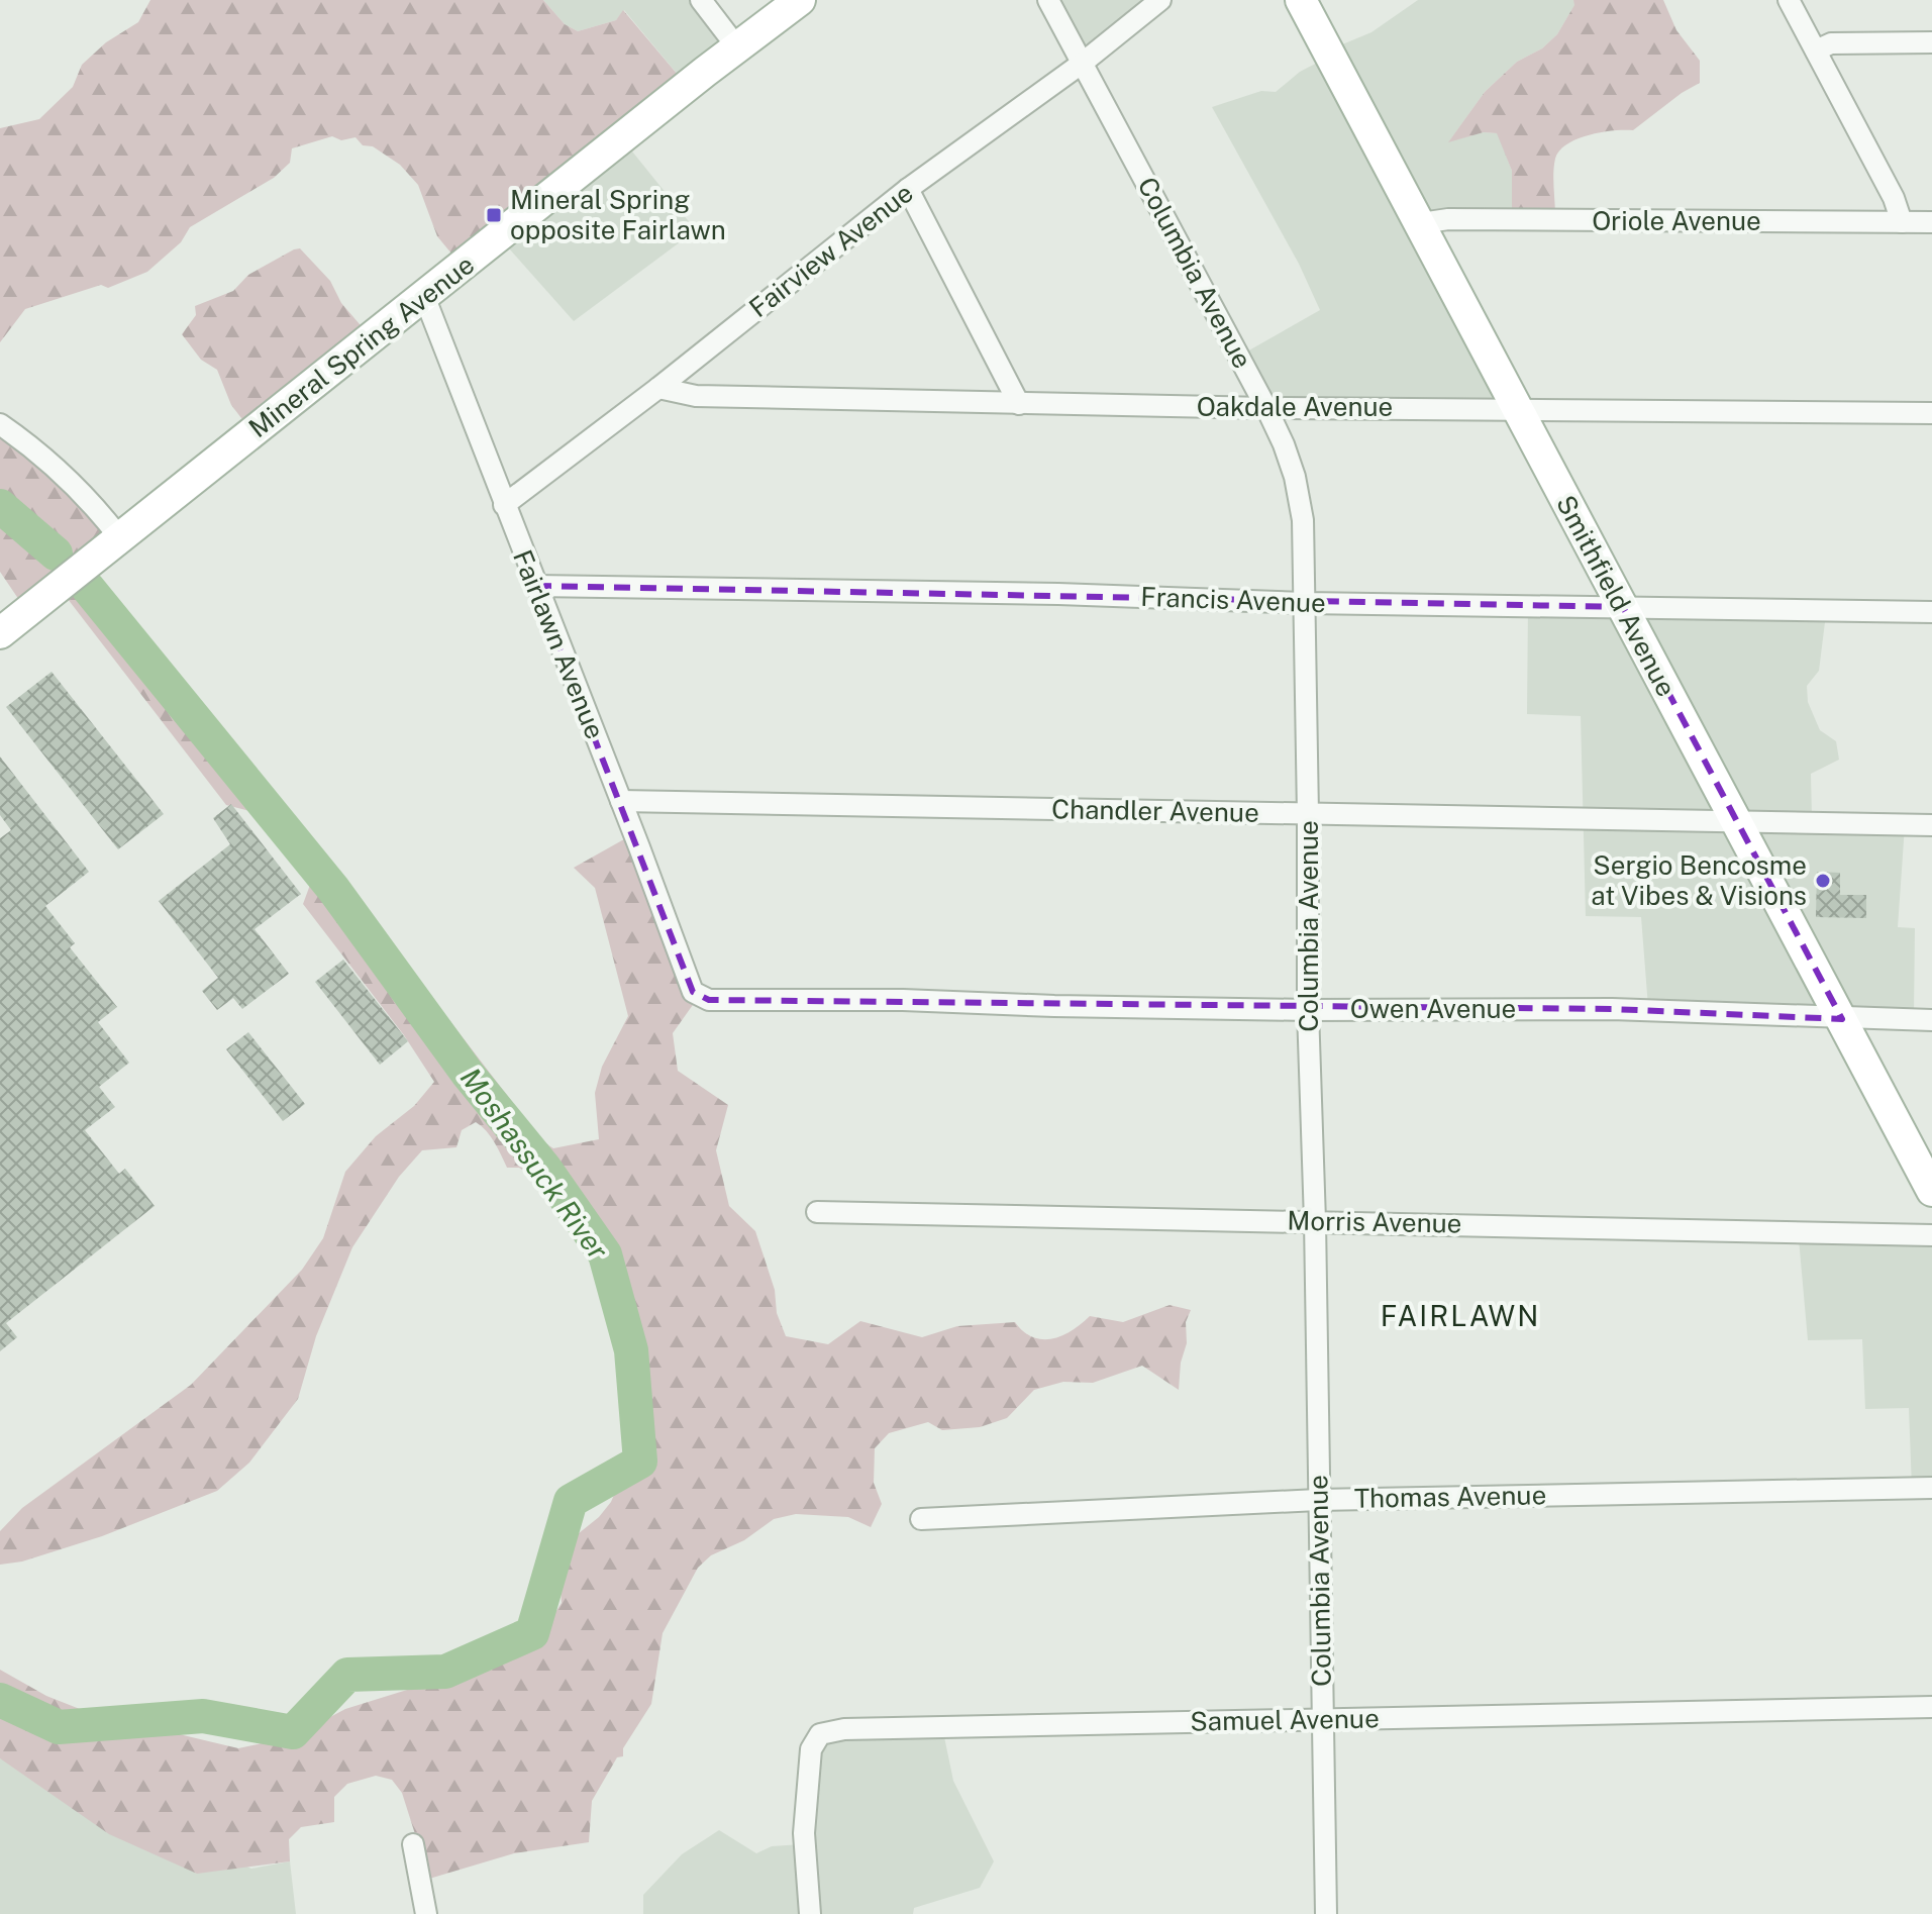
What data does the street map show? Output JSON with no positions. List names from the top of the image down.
{
  "streets": {
    "main road": ["Mineral Spring Avenue", "Smithfield Avenue"],
    "street": [
      "Oriole Avenue",
      "Fairview Avenue",
      "Columbia Avenue",
      "Oakdale Avenue",
      "Francis Avenue",
      "Fairlawn Avenue",
      "Chandler Avenue",
      "Owen Avenue",
      "Morris Avenue",
      "Thomas Avenue",
      "Samuel Avenue"
    ]
  },
  "crossings": [
    ["Oriole Avenue", "Smithfield Avenue"],
    ["Fairview Avenue", "Columbia Avenue"],
    ["Fairview Avenue", "Oakdale Avenue"],
    ["Fairview Avenue", "Fairlawn Avenue"],
    ["Columbia Avenue", "Oakdale Avenue"],
    ["Columbia Avenue", "Francis Avenue"],
    ["Columbia Avenue", "Chandler Avenue"],
    ["Columbia Avenue", "Owen Avenue"],
    ["Columbia Avenue", "Morris Avenue"],
    ["Columbia Avenue", "Thomas Avenue"],
    ["Columbia Avenue", "Samuel Avenue"],
    ["Mineral Spring Avenue", "Fairlawn Avenue"],
    ["Oakdale Avenue", "Smithfield Avenue"],
    ["Smithfield Avenue", "Francis Avenue"],
    ["Smithfield Avenue", "Chandler Avenue"],
    ["Smithfield Avenue", "Owen Avenue"],
    ["Francis Avenue", "Fairlawn Avenue"],
    ["Fairlawn Avenue", "Chandler Avenue"],
    ["Fairlawn Avenue", "Owen Avenue"]
  ],
  "districts": ["FAIRLAWN"],
  "water": ["Moshassuck River"],
  "places": {
    "transit": ["Mineral Spring opposite Fairlawn"],
    "other": ["Sergio Bencosme at Vibes & Visions"]
  }
}
